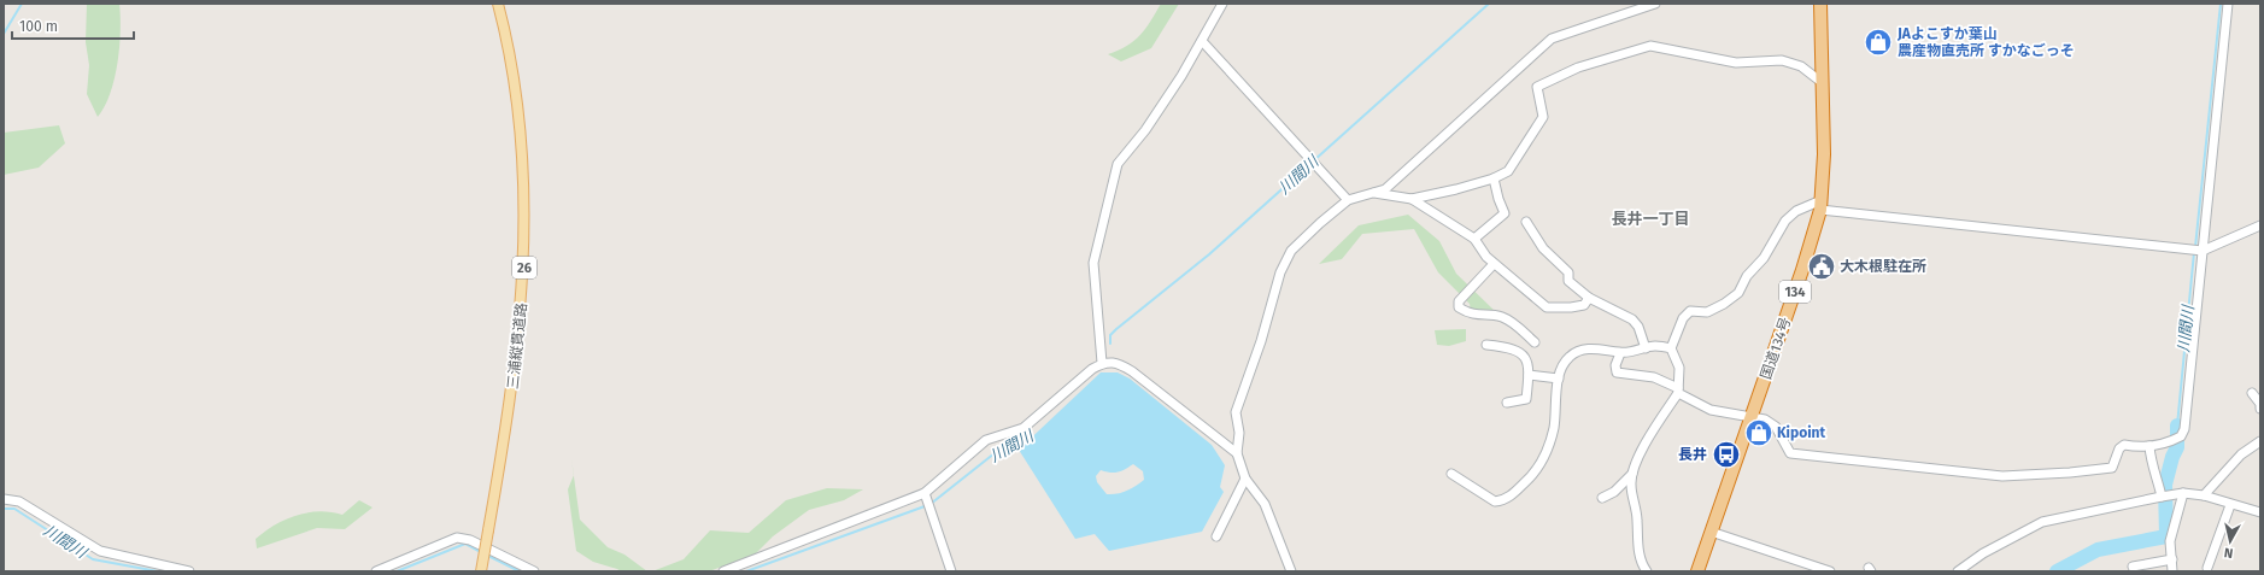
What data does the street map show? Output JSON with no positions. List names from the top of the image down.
{
  "streets": {
    "highway": ["134", "国道134号"],
    "main road": ["26", "三浦縦貫道路"]
  },
  "districts": ["長井一丁目"],
  "water": ["川間川"],
  "places": {
    "shop": ["JAよこすか葉山 農産物直売所 すかなごっそ", "Kipoint"],
    "public building": ["大木根駐在所"],
    "bus stop": ["長井"]
  },
  "scale_bar": "100 m",
  "north": "bottom"
}
